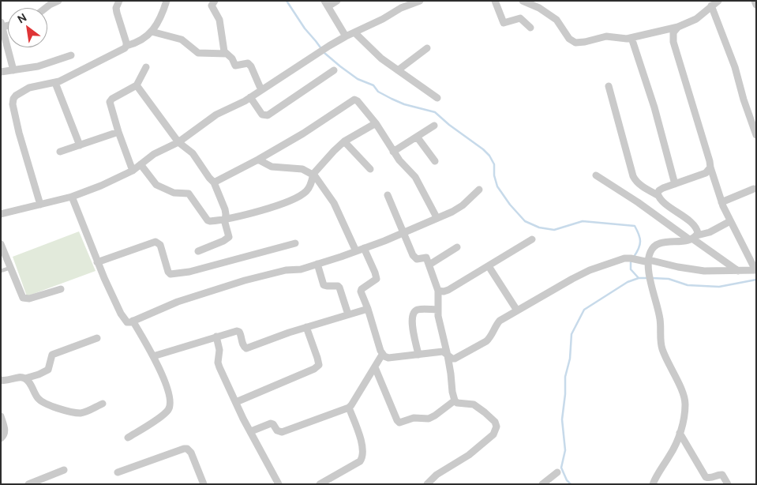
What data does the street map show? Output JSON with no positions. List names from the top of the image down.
{
  "north": "top left"
}
